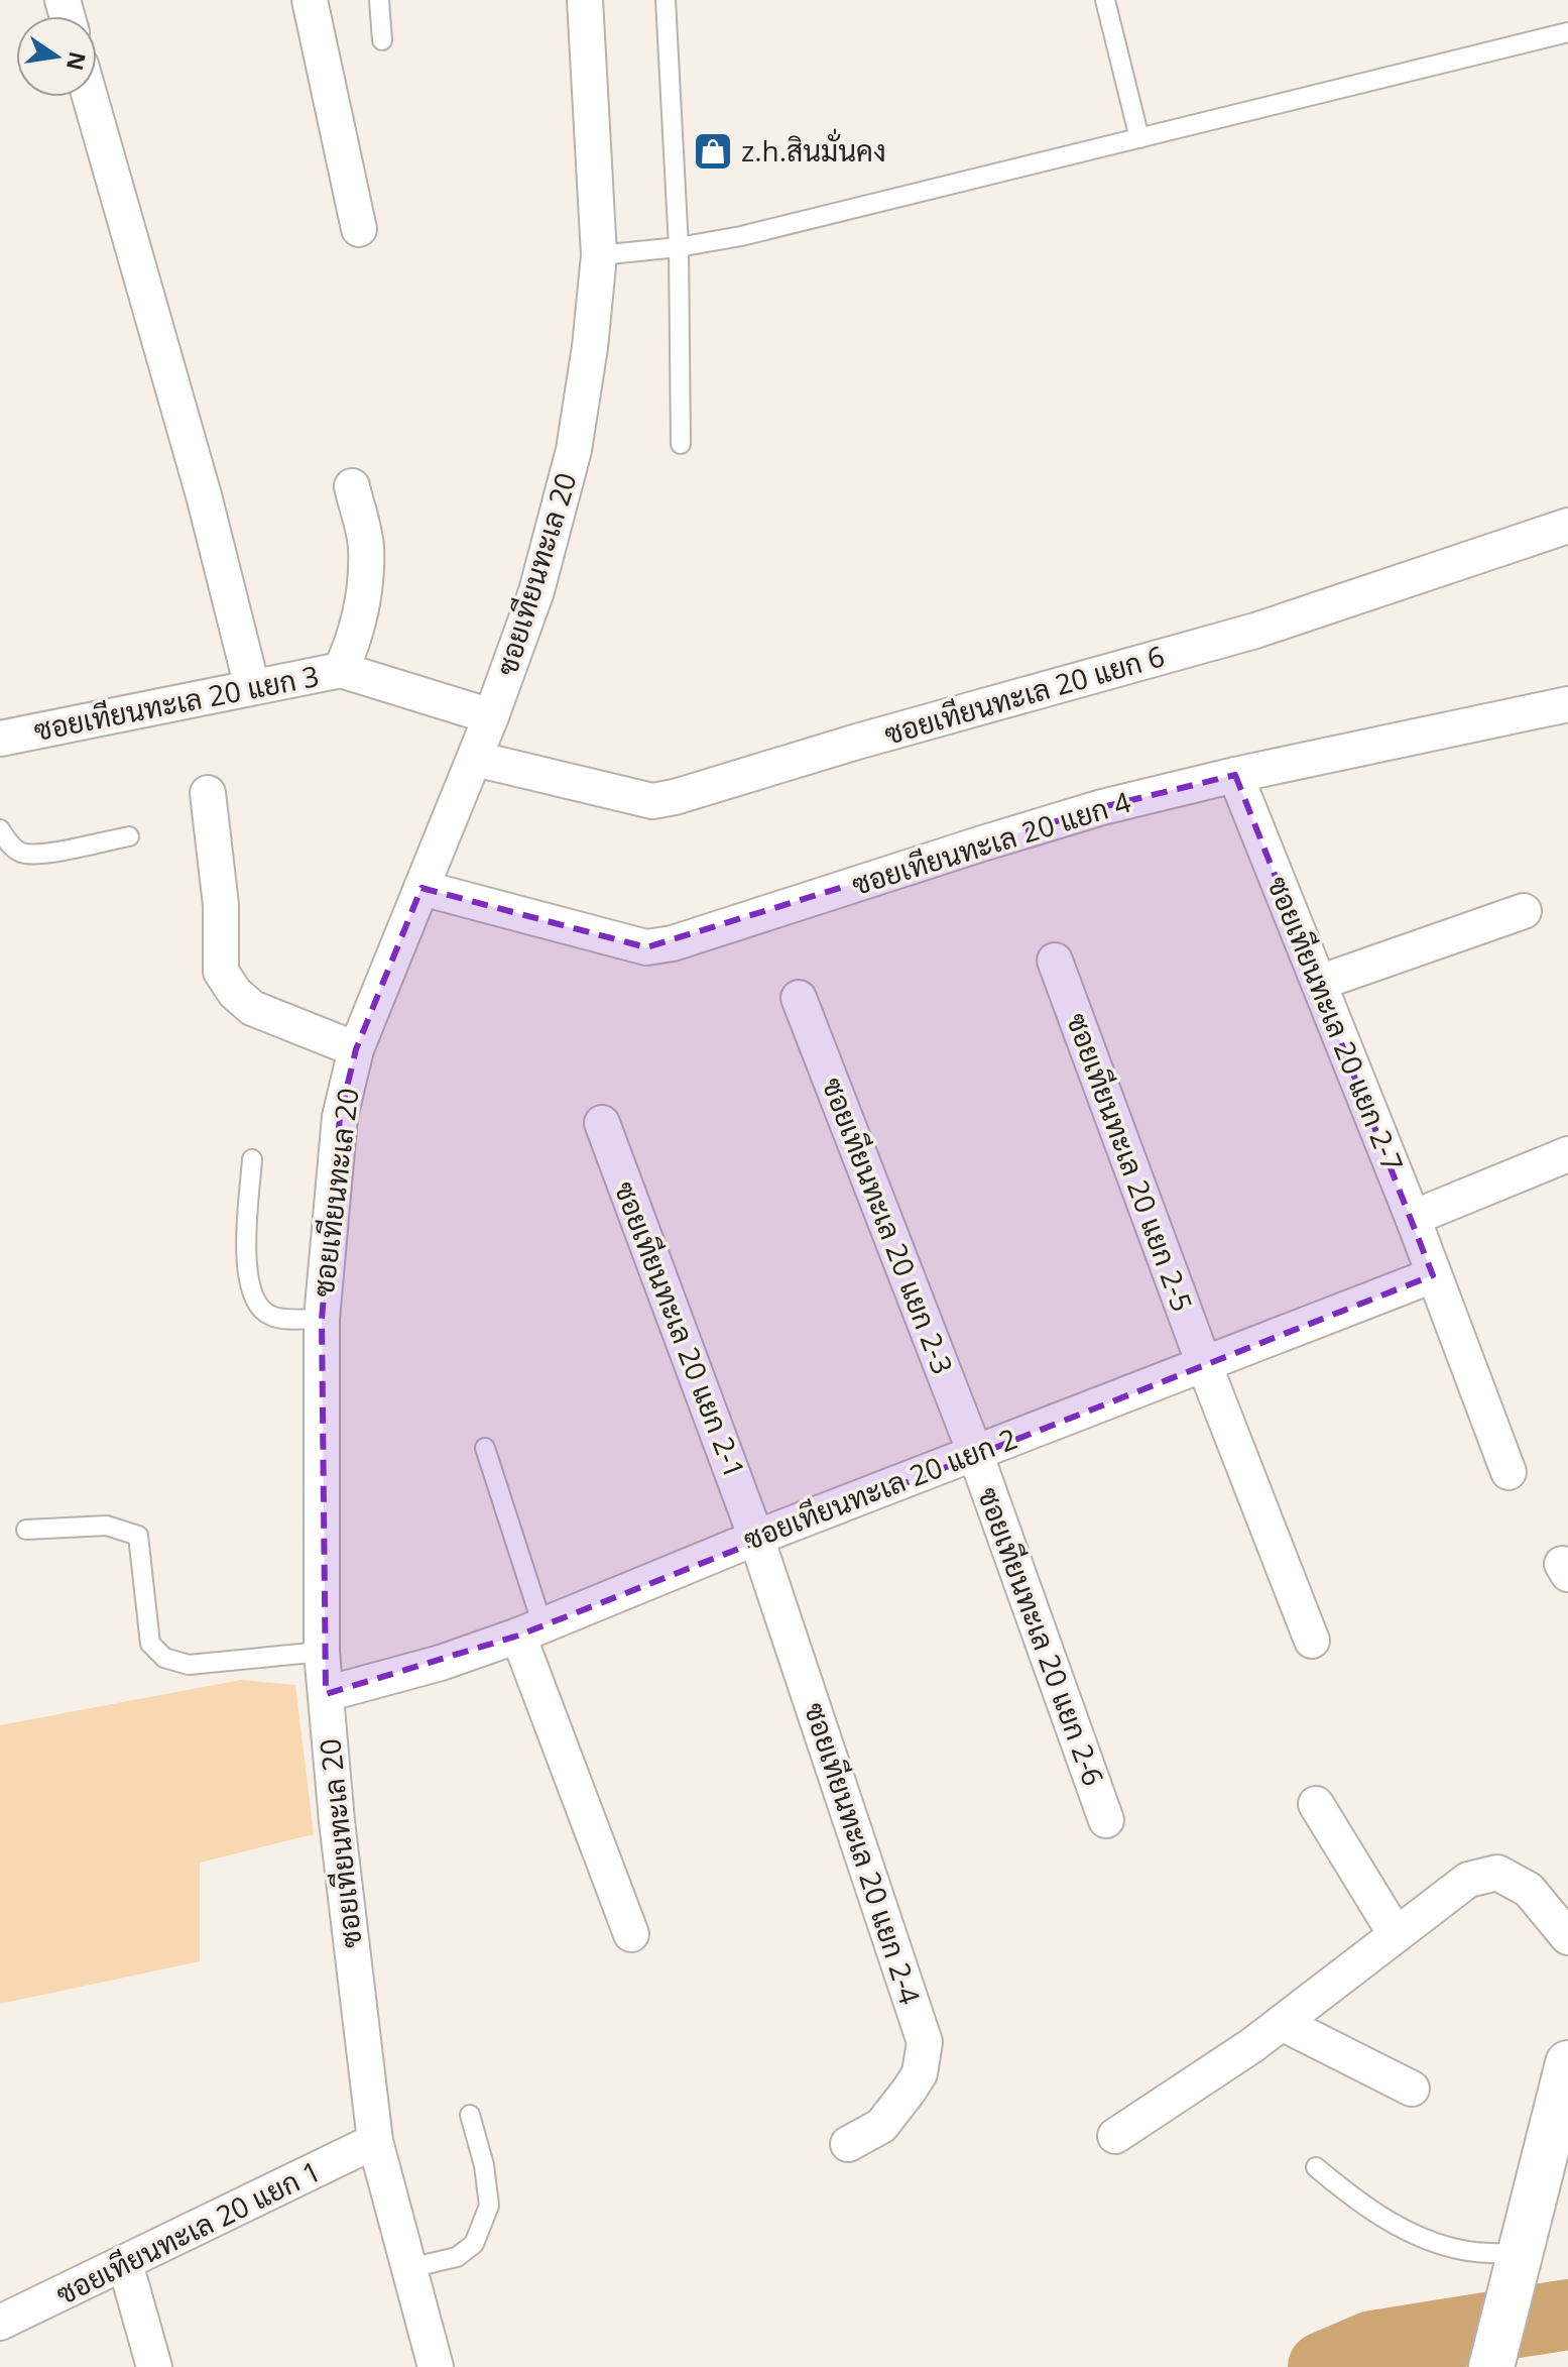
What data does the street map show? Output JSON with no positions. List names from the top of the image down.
{
  "streets": {
    "street": [
      "ซอยเทียนทะเล 20",
      "ซอยเทียนทะเล 20 แยก 6",
      "ซอยเทียนทะเล 20 แยก 3",
      "ซอยเทียนทะเล 20 แยก 4",
      "ซอยเทียนทะเล 20 แยก 2-7",
      "ซอยเทียนทะเล 20 แยก 2-5",
      "ซอยเทียนทะเล 20 แยก 2-3",
      "ซอยเทียนทะเล 20 แยก 2-1",
      "ซอยเทียนทะเล 20 แยก 2",
      "ซอยเทียนทะเล 20 แยก 2-6",
      "ซอยเทียนทะเล 20 แยก 2-4",
      "ซอยเทียนทะเล 20 แยก 1"
    ]
  },
  "crossings": [
    ["ซอยเทียนทะเล 20", "ซอยเทียนทะเล 20 แยก 6"],
    ["ซอยเทียนทะเล 20", "ซอยเทียนทะเล 20 แยก 3"],
    ["ซอยเทียนทะเล 20", "ซอยเทียนทะเล 20 แยก 4"],
    ["ซอยเทียนทะเล 20", "ซอยเทียนทะเล 20 แยก 2"],
    ["ซอยเทียนทะเล 20", "ซอยเทียนทะเล 20 แยก 1"],
    ["ซอยเทียนทะเล 20 แยก 4", "ซอยเทียนทะเล 20 แยก 2-7"],
    ["ซอยเทียนทะเล 20 แยก 2-7", "ซอยเทียนทะเล 20 แยก 2"],
    ["ซอยเทียนทะเล 20 แยก 2-5", "ซอยเทียนทะเล 20 แยก 2"],
    ["ซอยเทียนทะเล 20 แยก 2-3", "ซอยเทียนทะเล 20 แยก 2"],
    ["ซอยเทียนทะเล 20 แยก 2-3", "ซอยเทียนทะเล 20 แยก 2-6"],
    ["ซอยเทียนทะเล 20 แยก 2-1", "ซอยเทียนทะเล 20 แยก 2"],
    ["ซอยเทียนทะเล 20 แยก 2-1", "ซอยเทียนทะเล 20 แยก 2-4"],
    ["ซอยเทียนทะเล 20 แยก 2", "ซอยเทียนทะเล 20 แยก 2-6"],
    ["ซอยเทียนทะเล 20 แยก 2", "ซอยเทียนทะเล 20 แยก 2-4"]
  ],
  "places": {
    "shop": ["z.h.สินมั่นคง"]
  },
  "north": "right"
}
